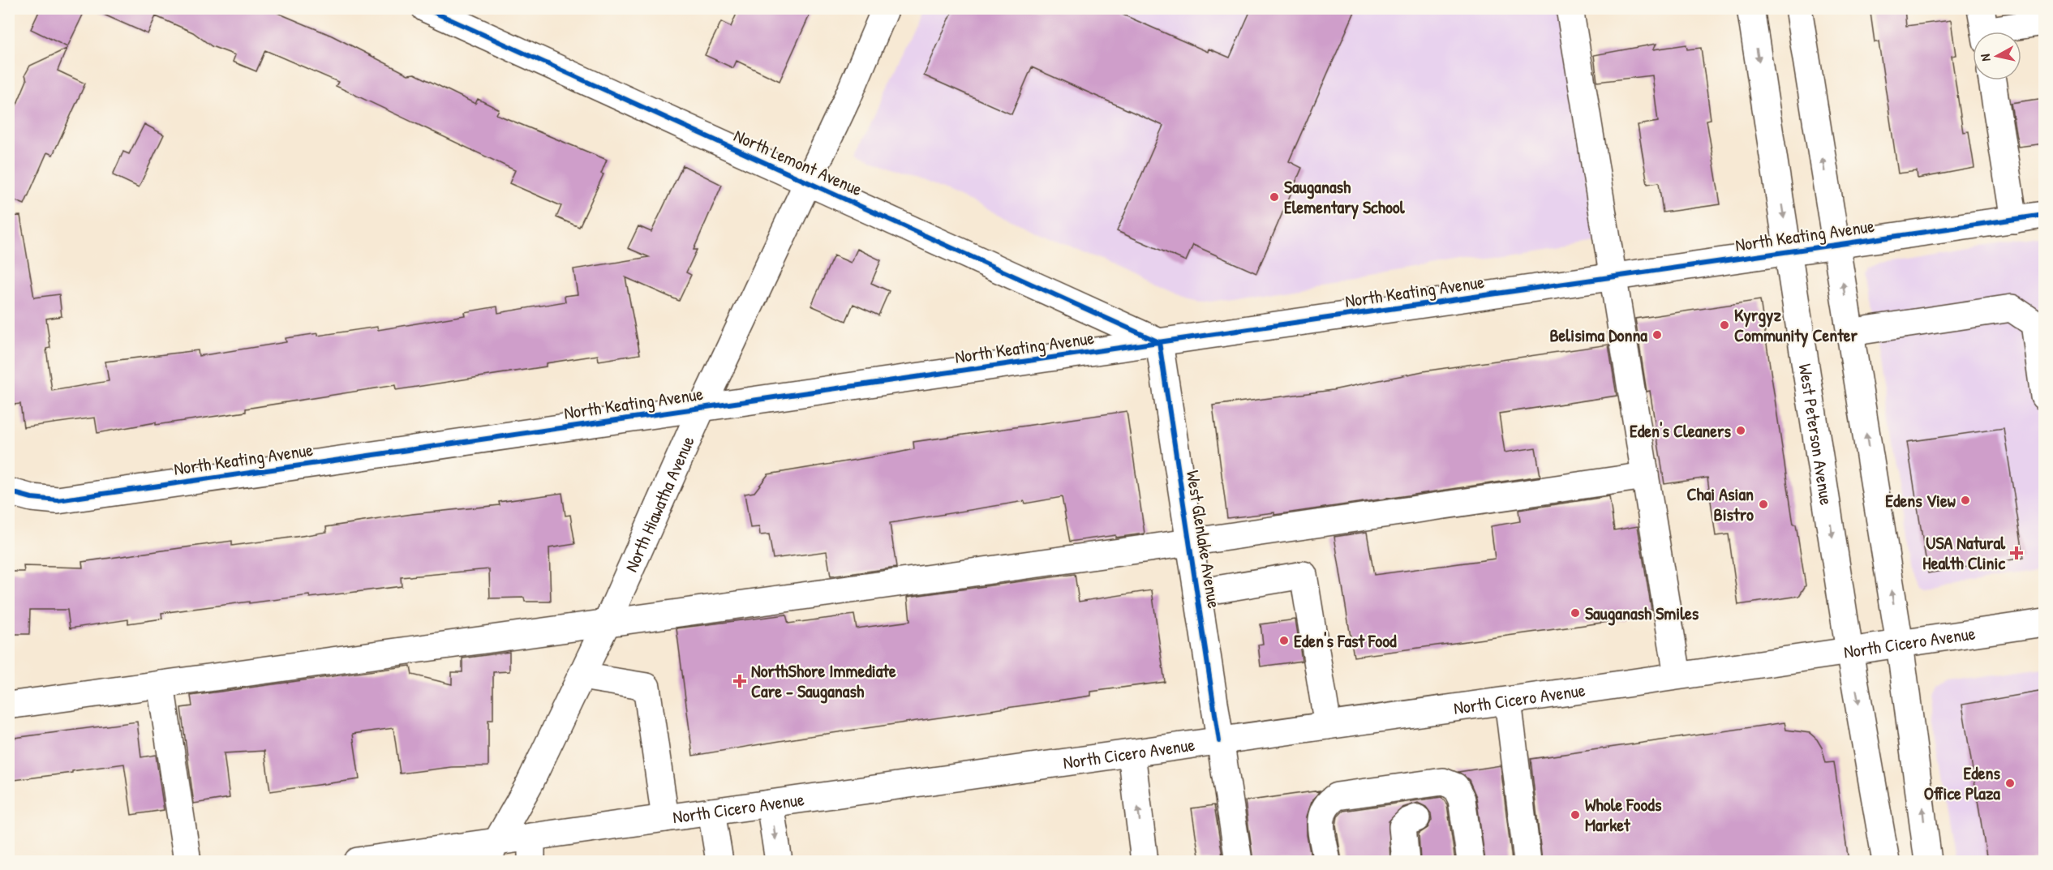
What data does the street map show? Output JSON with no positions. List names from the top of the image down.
{
  "streets": {
    "street": [
      "North Lemont Avenue",
      "North Keating Avenue",
      "West Peterson Avenue",
      "North Hiawatha Avenue",
      "West Glenlake Avenue",
      "North Cicero Avenue"
    ]
  },
  "crossings": [
    ["North Lemont Avenue", "North Keating Avenue"],
    ["North Lemont Avenue", "North Hiawatha Avenue"],
    ["North Lemont Avenue", "West Glenlake Avenue"],
    ["North Keating Avenue", "West Peterson Avenue"],
    ["North Keating Avenue", "North Hiawatha Avenue"],
    ["North Keating Avenue", "West Glenlake Avenue"],
    ["West Peterson Avenue", "North Cicero Avenue"],
    ["North Hiawatha Avenue", "North Cicero Avenue"],
    ["West Glenlake Avenue", "North Cicero Avenue"]
  ],
  "places": {
    "other": [
      "Sauganash Elementary School",
      "Kyrgyz Community Center",
      "Belisima Donna",
      "Eden's Cleaners",
      "Edens View",
      "Chai Asian Bistro",
      "Sauganash Smiles",
      "Eden's Fast Food",
      "Edens Office Plaza",
      "Whole Foods Market"
    ],
    "health": ["USA Natural Health Clinic", "NorthShore Immediate Care - Sauganash"]
  },
  "north": "left"
}
